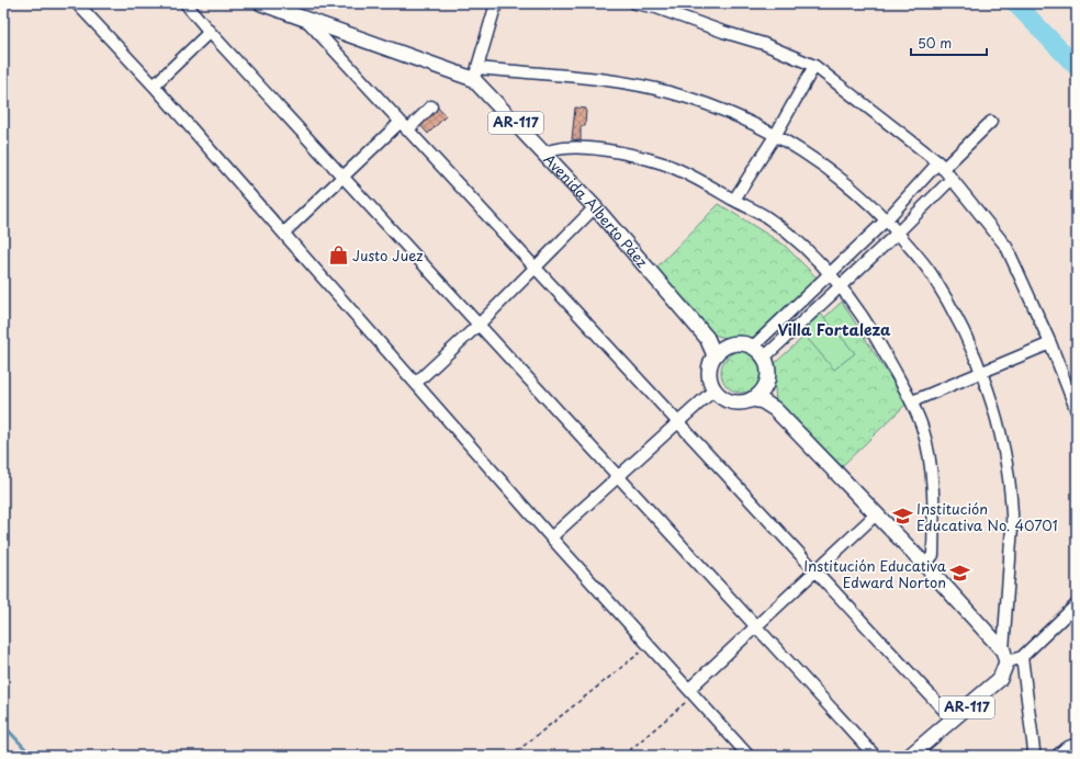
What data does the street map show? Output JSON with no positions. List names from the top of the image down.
{
  "streets": {
    "main road": ["AR-117", "Avenida Alberto Páez"]
  },
  "crossings": [
    ["AR-117", "Avenida Alberto Páez"]
  ],
  "districts": ["Villa Fortaleza"],
  "places": {
    "shop": ["Justo Juez"],
    "school or university": ["Institución Educativa No. 40701", "Institución Educativa Edward Norton"]
  },
  "scale_bar": "50 m"
}
